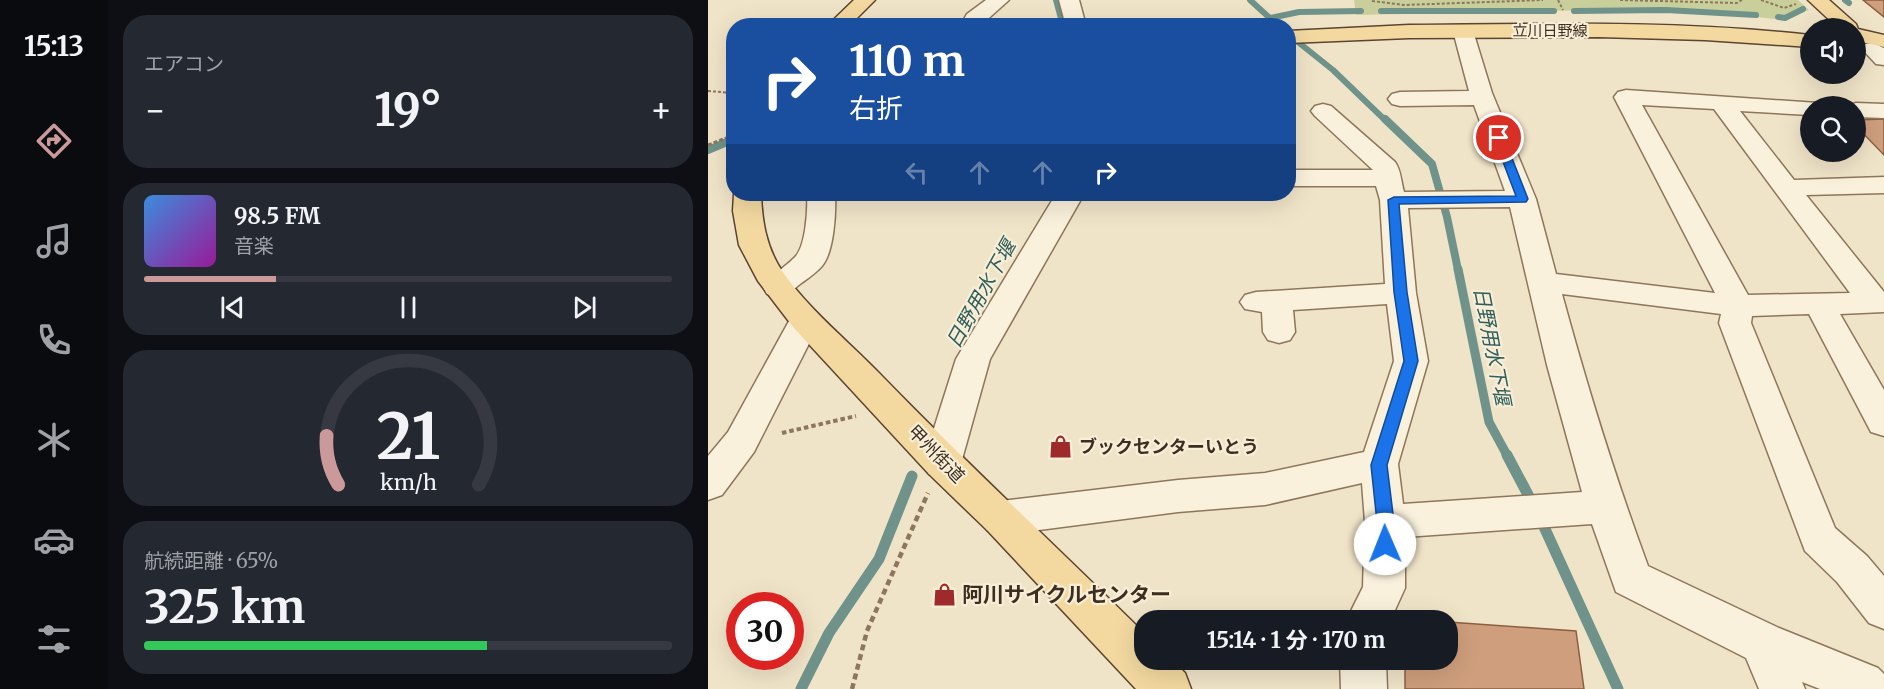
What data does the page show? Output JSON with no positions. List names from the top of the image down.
{
  "streets": {
    "main road": ["立川日野線", "甲州街道"]
  },
  "water": ["日野用水下堰"],
  "places": {
    "shop": ["ブックセンターいとう", "阿川サイクルセンター"]
  },
  "page": {
    "tabs": "15:13",
    "tile": [
      "エアコン",
      ["航続距離 · 65%", "325 km"]
    ],
    "turn": ["110 m", "右折"],
    "heat": ["−", "19°", "+"],
    "song": ["98.5 FM", "音楽"],
    "limit": "30",
    "trip": "15:14 · 1 分 · 170 m",
    "gauge": ["21", "km/h"]
  }
}
